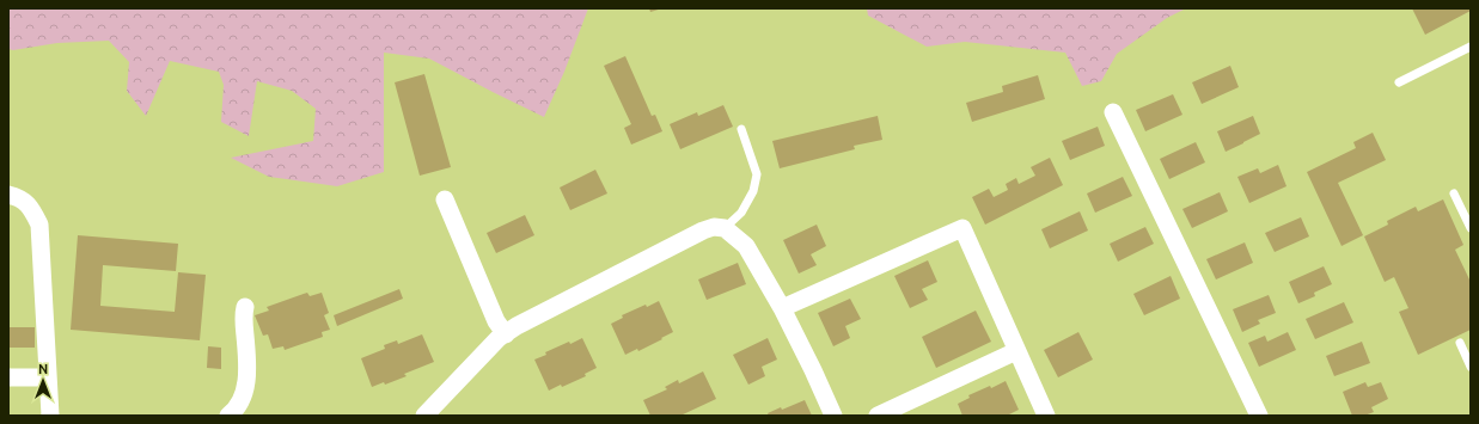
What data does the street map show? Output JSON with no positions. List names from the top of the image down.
{
  "north": "top"
}
